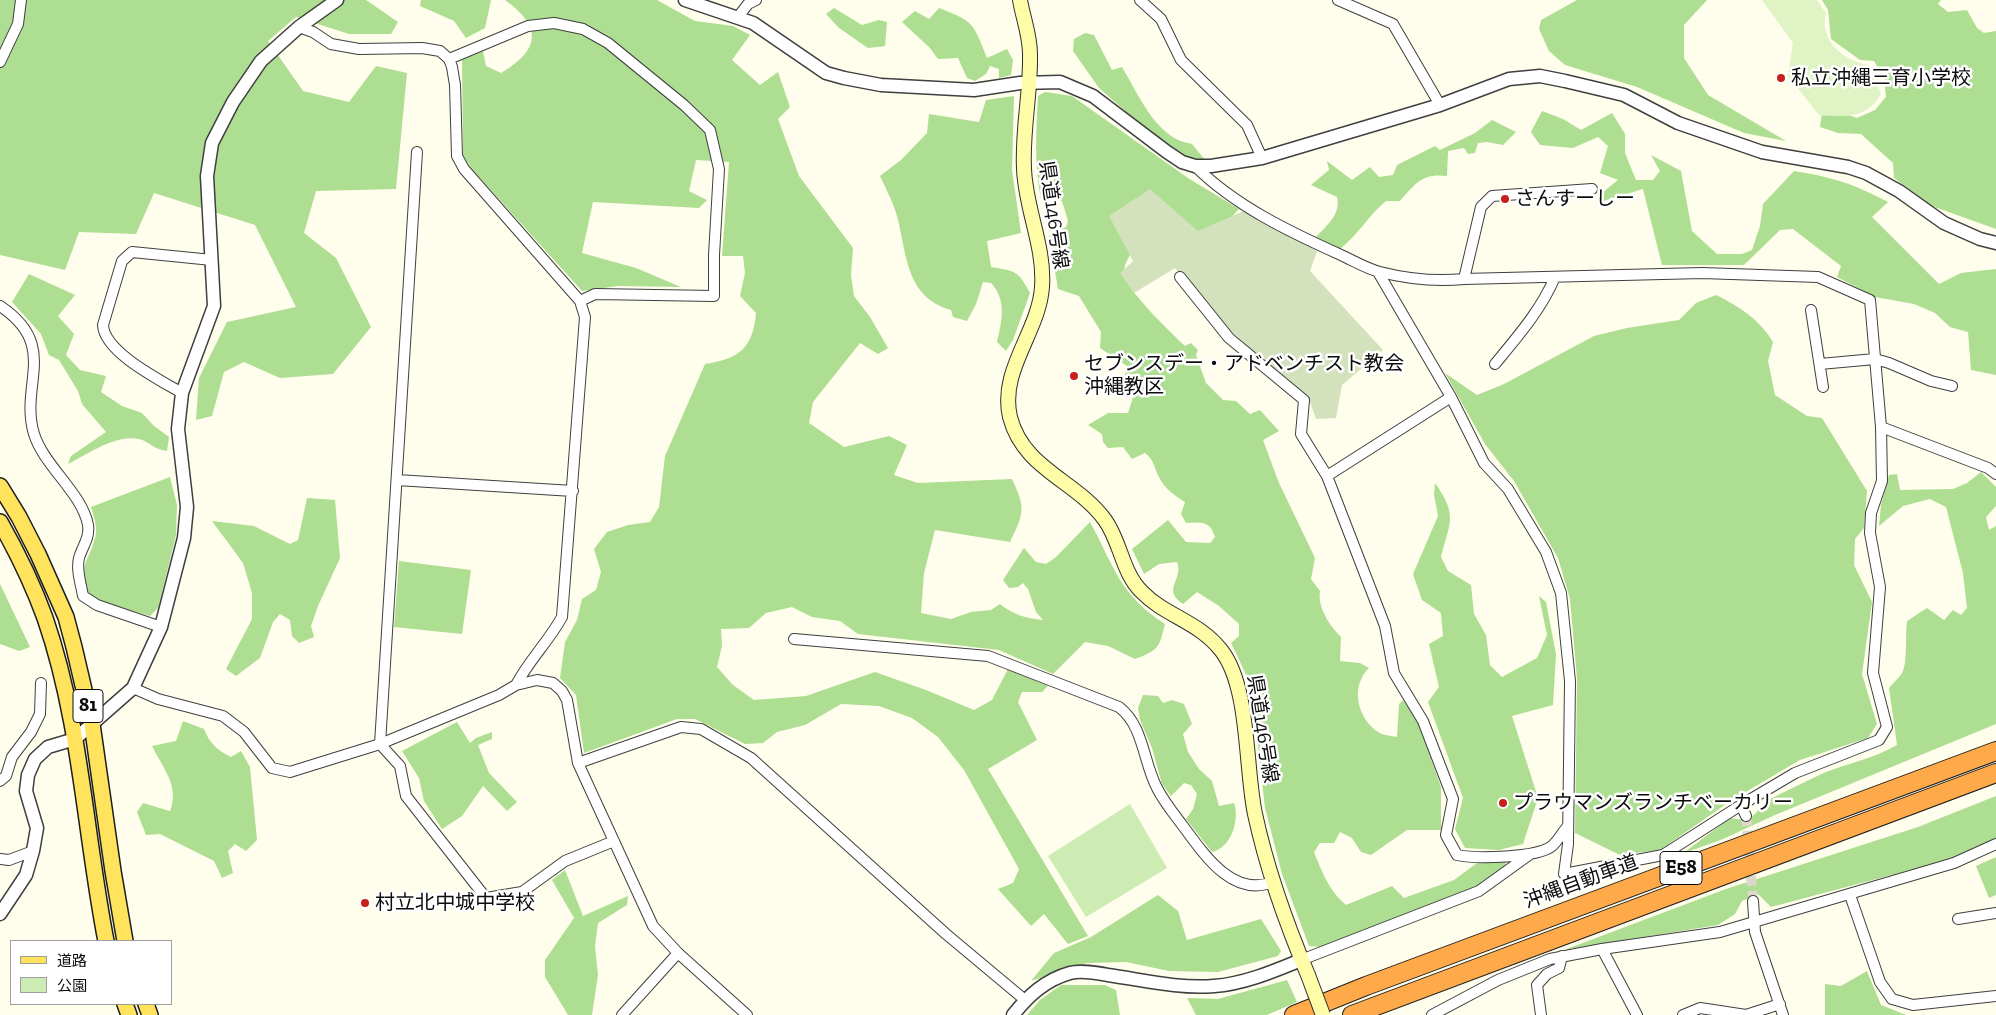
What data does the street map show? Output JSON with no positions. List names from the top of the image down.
{
  "streets": {
    "highway": ["E58", "沖縄自動車道"],
    "main road": ["県道146号線", "81"]
  },
  "places": [
    "私立沖縄三育小学校",
    "さんすーしー",
    "セブンスデー・アドベンチスト教会 沖縄教区",
    "プラウマンズランチベーカリー",
    "村立北中城中学校"
  ],
  "legend": ["道路", "公園"]
}
